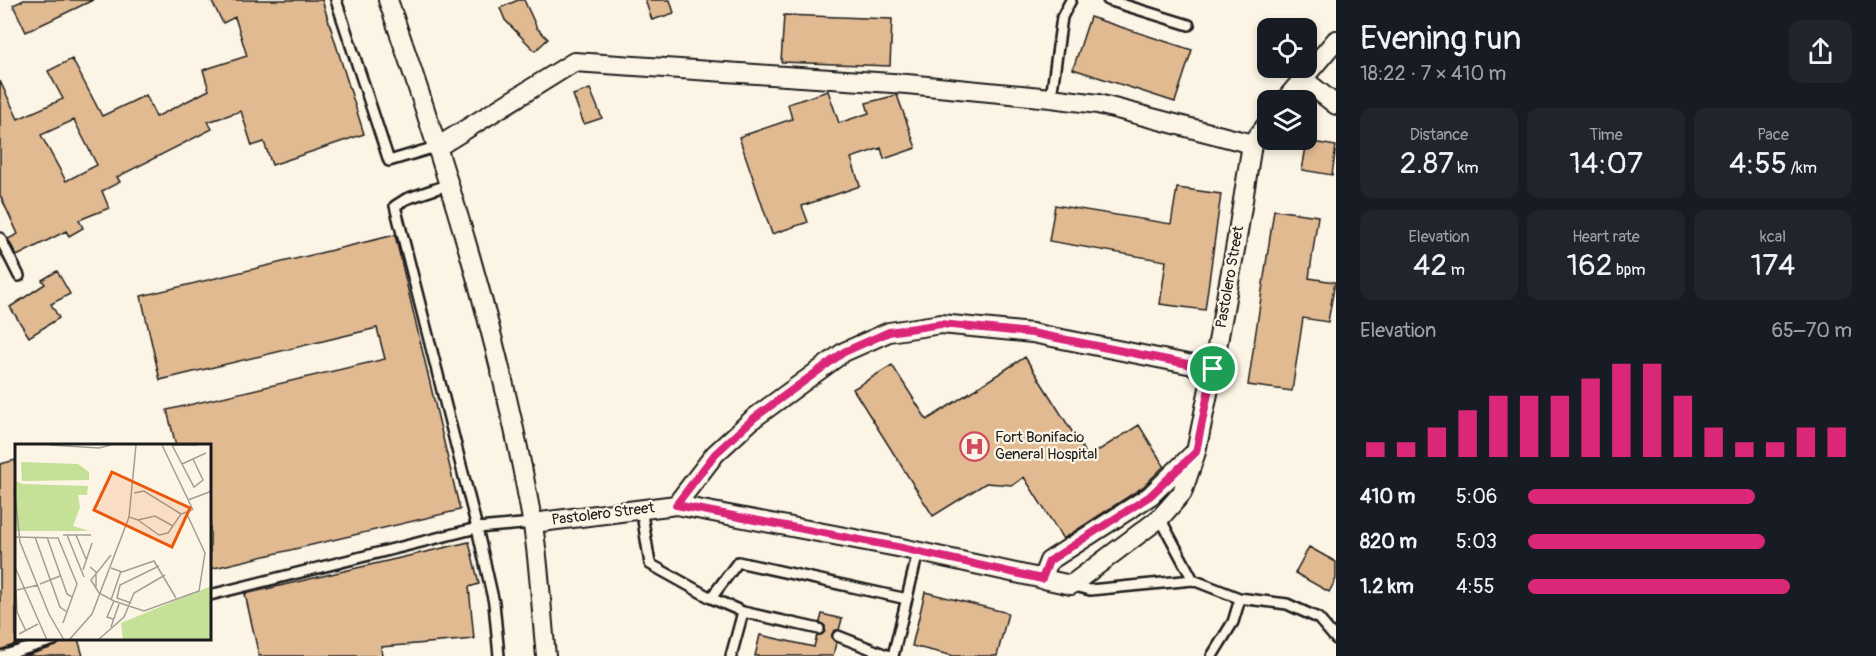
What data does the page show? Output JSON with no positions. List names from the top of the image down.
{
  "streets": {
    "street": ["Pastolero Street"]
  },
  "places": {
    "hospital": ["Fort Bonifacio General Hospital"]
  },
  "page": {
    "heading": ["Evening run", "18:22 · 7 × 410 m"],
    "stats": [
      ["Distance", "2.87 km"],
      ["Time", "14:07"],
      ["Pace", "4:55 /km"],
      ["Elevation", "42 m"],
      ["Heart rate", "162 bpm"],
      ["kcal", "174"]
    ],
    "chart": ["Elevation", "65–70 m"],
    "list": [
      {
        "name": "410 m",
        "note": "5:06"
      },
      {
        "name": "820 m",
        "note": "5:03"
      },
      {
        "name": "1.2 km",
        "note": "4:55"
      }
    ]
  }
}
